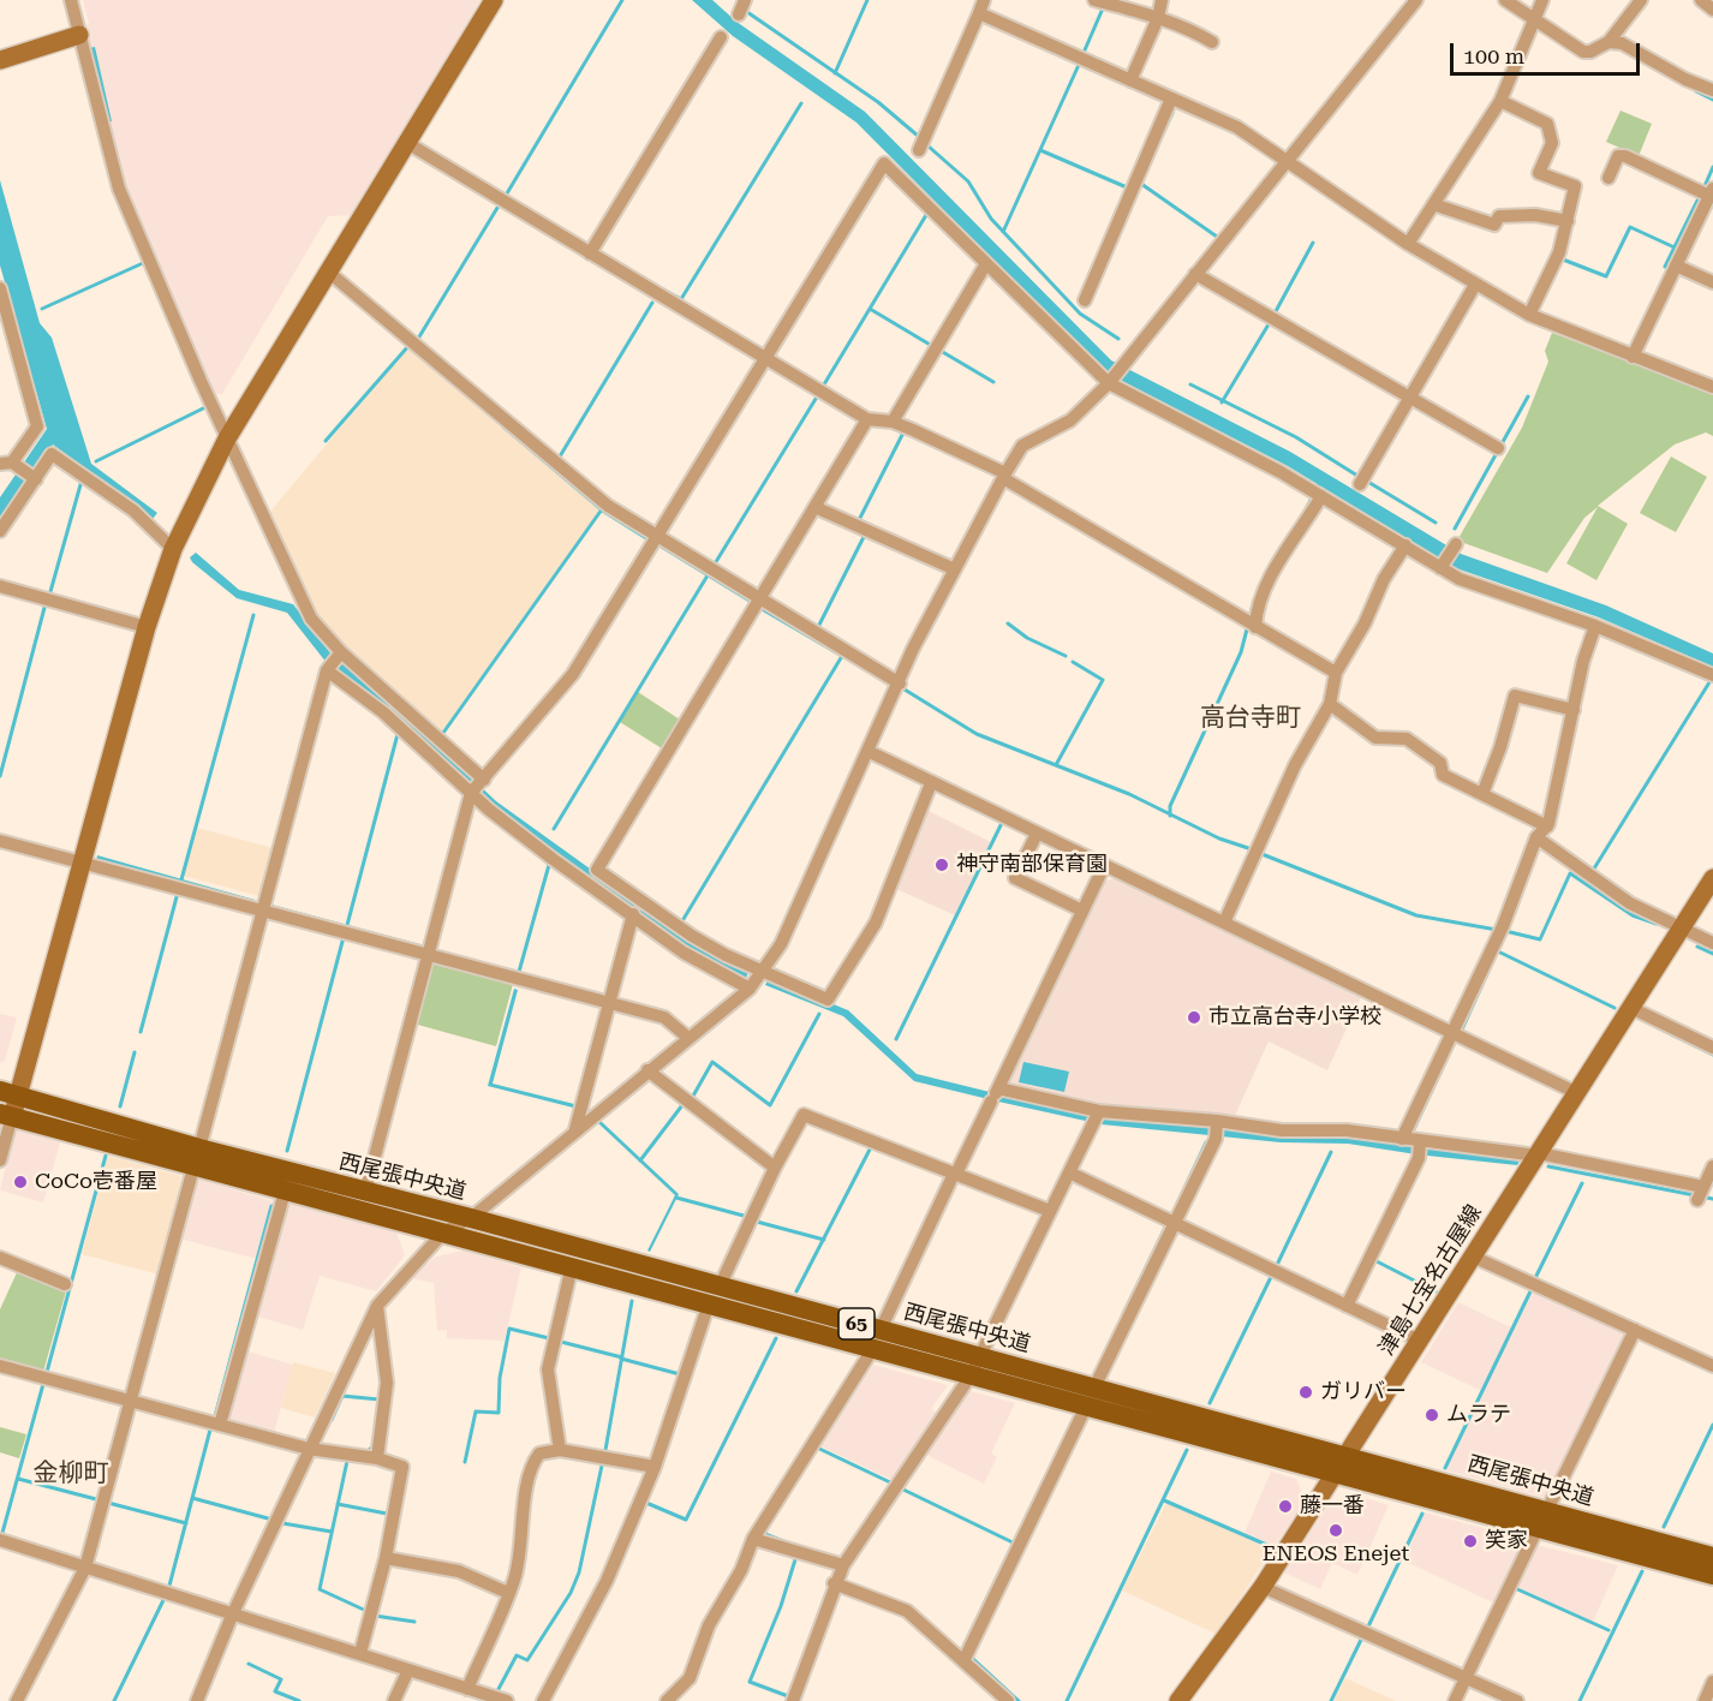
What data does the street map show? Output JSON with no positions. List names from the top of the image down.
{
  "streets": {
    "main road": ["西尾張中央道", "65"],
    "street": ["津島七宝名古屋線"]
  },
  "crossings": [
    ["西尾張中央道", "津島七宝名古屋線"]
  ],
  "districts": ["高台寺町", "金柳町"],
  "places": [
    "神守南部保育園",
    "市立高台寺小学校",
    "CoCo壱番屋",
    "ガリバー",
    "ムラテ",
    "藤一番",
    "ENEOS Enejet",
    "笑家"
  ],
  "scale_bar": "100 m"
}
